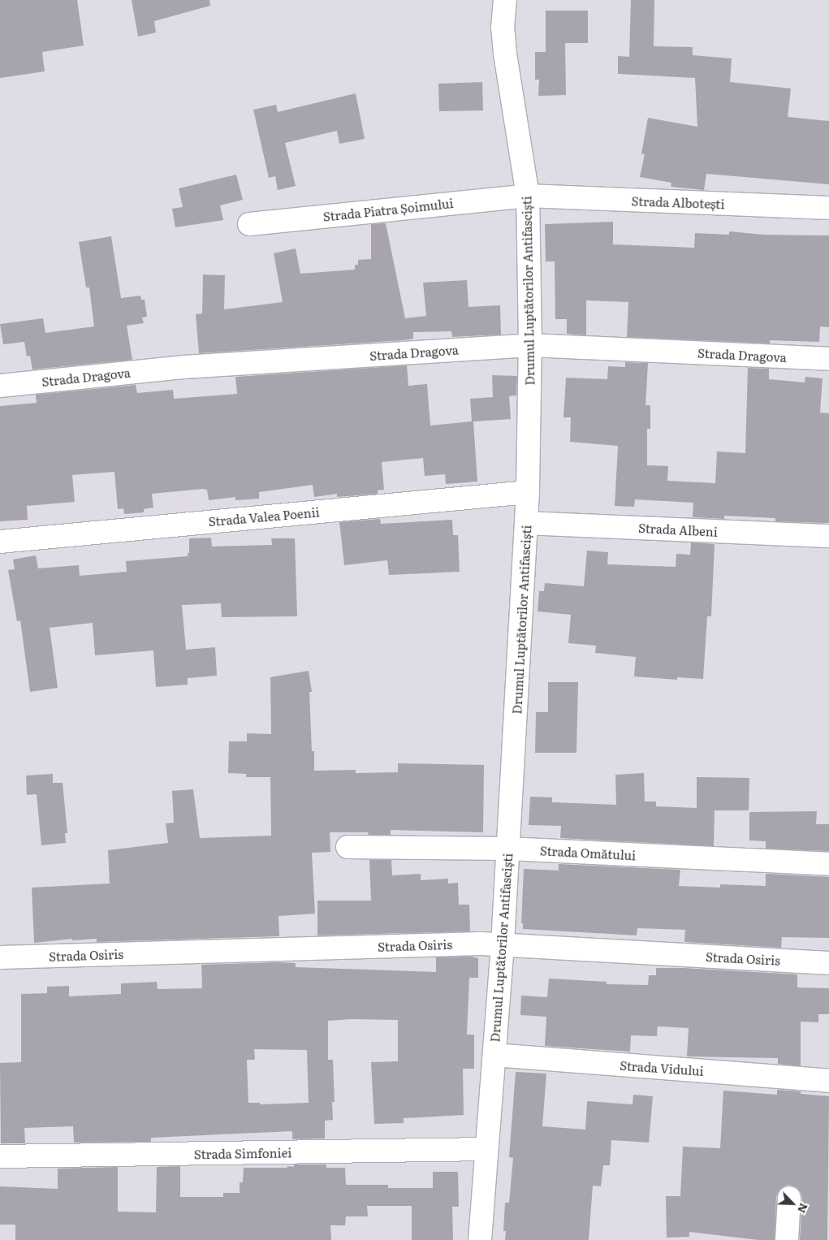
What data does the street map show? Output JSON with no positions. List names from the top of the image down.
{
  "streets": {
    "street": [
      "Strada Albotești",
      "Strada Piatra Șoimului",
      "Drumul Luptătorilor Antifasciști",
      "Strada Dragova",
      "Strada Valea Poenii",
      "Strada Albeni",
      "Strada Omătului",
      "Strada Osiris",
      "Strada Vidului",
      "Strada Simfoniei"
    ]
  },
  "crossings": [
    ["Strada Albotești", "Strada Piatra Șoimului"],
    ["Strada Albotești", "Drumul Luptătorilor Antifasciști"],
    ["Strada Piatra Șoimului", "Drumul Luptătorilor Antifasciști"],
    ["Drumul Luptătorilor Antifasciști", "Strada Dragova"],
    ["Drumul Luptătorilor Antifasciști", "Strada Valea Poenii"],
    ["Drumul Luptătorilor Antifasciști", "Strada Albeni"],
    ["Drumul Luptătorilor Antifasciști", "Strada Omătului"],
    ["Drumul Luptătorilor Antifasciști", "Strada Osiris"],
    ["Drumul Luptătorilor Antifasciști", "Strada Vidului"],
    ["Drumul Luptătorilor Antifasciști", "Strada Simfoniei"]
  ],
  "north": "bottom right"
}
